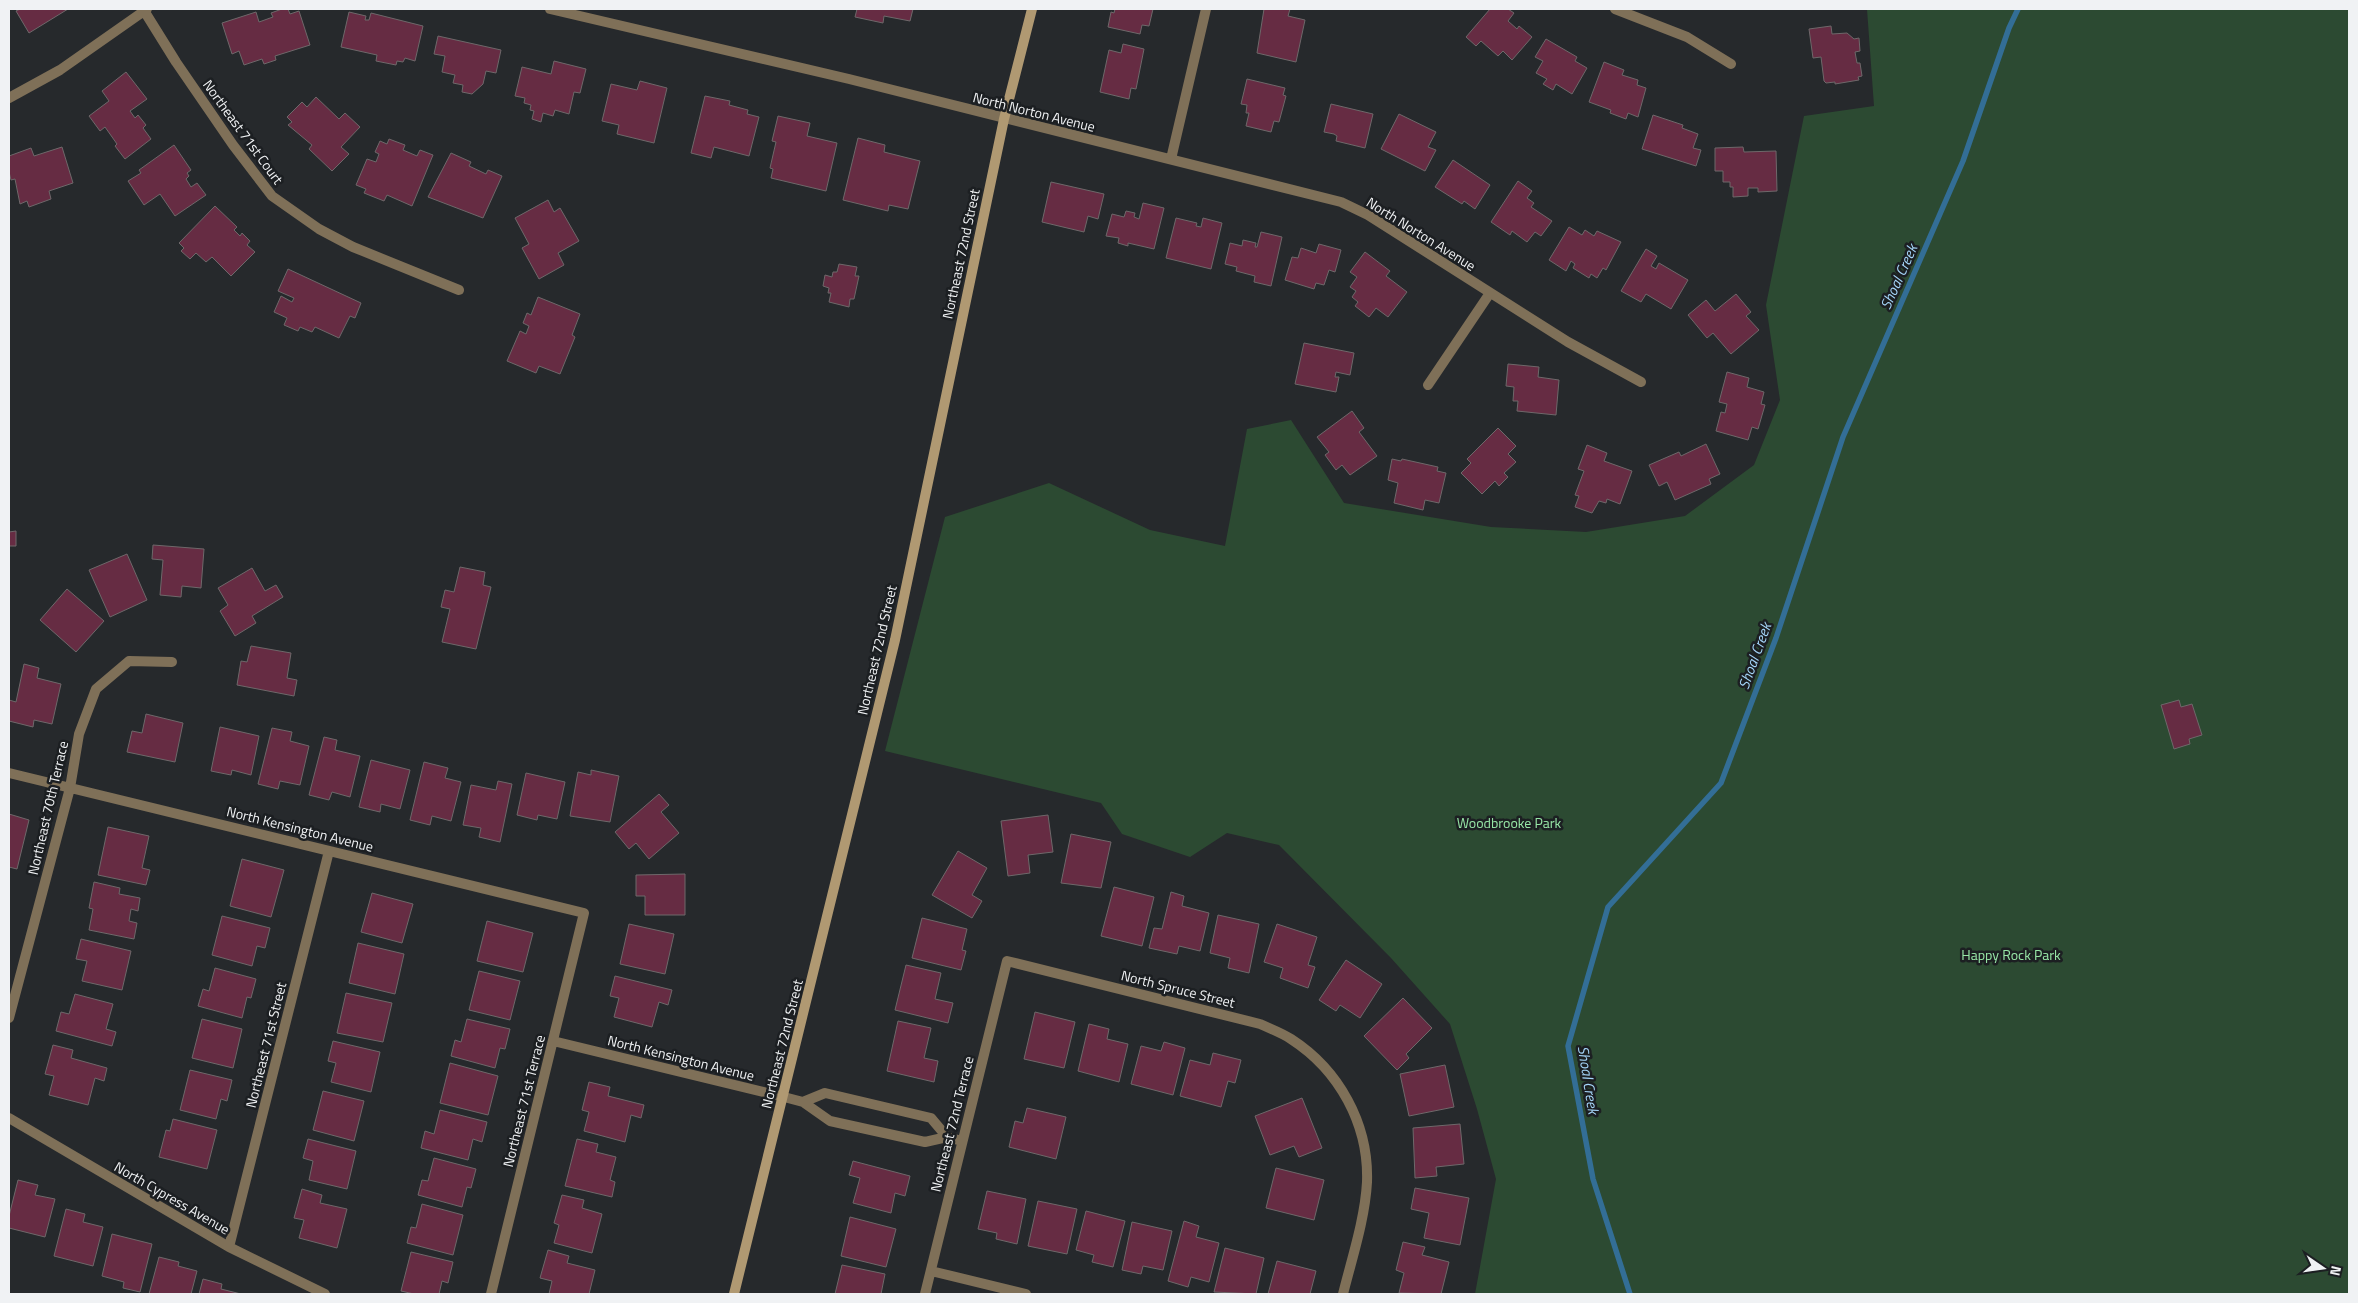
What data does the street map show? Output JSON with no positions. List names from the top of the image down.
{
  "streets": {
    "main road": ["Northeast 72nd Street"],
    "street": [
      "North Norton Avenue",
      "Northeast 71st Court",
      "Northeast 70th Terrace",
      "North Kensington Avenue",
      "North Spruce Street",
      "Northeast 71st Street",
      "Northeast 71st Terrace",
      "Northeast 72nd Terrace",
      "North Cypress Avenue"
    ]
  },
  "crossings": [
    ["North Norton Avenue", "Northeast 72nd Street"],
    ["Northeast 72nd Street", "North Kensington Avenue"],
    ["Northeast 70th Terrace", "North Kensington Avenue"],
    ["North Kensington Avenue", "Northeast 71st Street"],
    ["North Kensington Avenue", "Northeast 71st Terrace"],
    ["North Kensington Avenue", "Northeast 72nd Terrace"],
    ["North Spruce Street", "Northeast 72nd Terrace"],
    ["Northeast 71st Street", "North Cypress Avenue"]
  ],
  "water": ["Shoal Creek"],
  "parks": ["Woodbrooke Park", "Happy Rock Park"],
  "north": "right"
}
